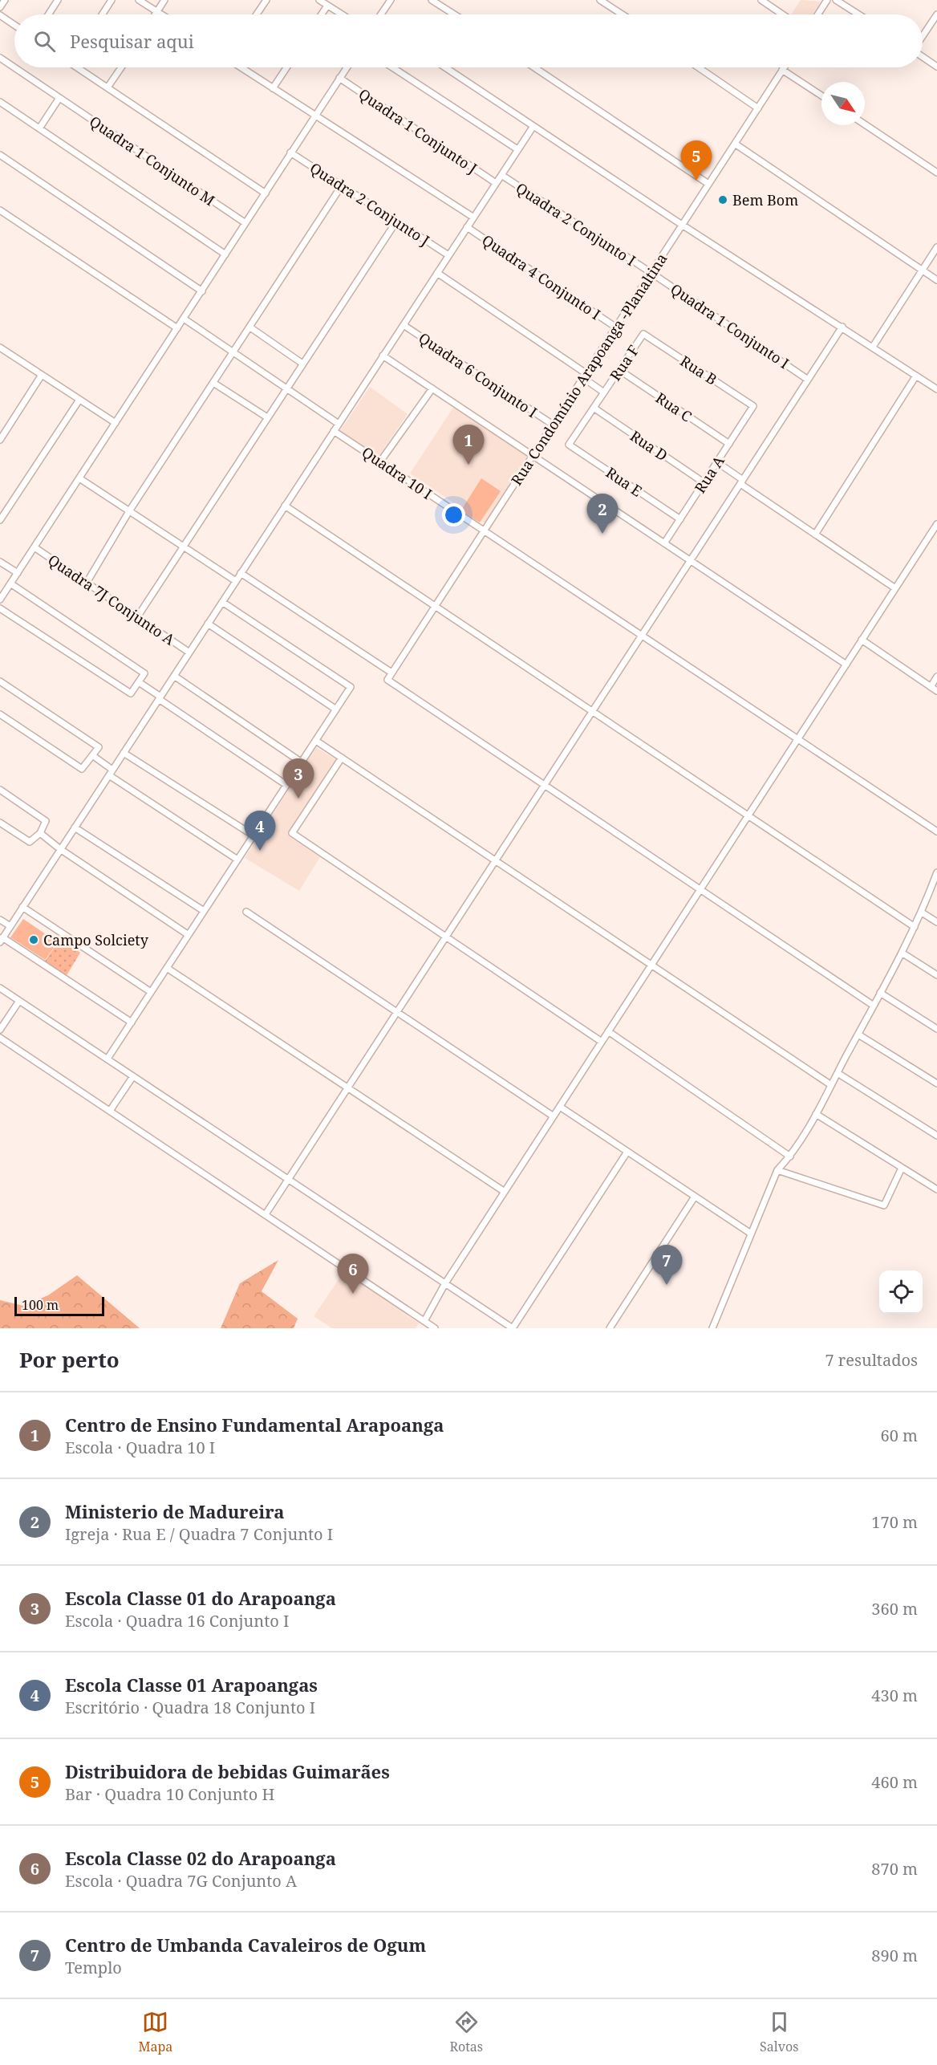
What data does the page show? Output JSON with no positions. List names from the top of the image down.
{
  "streets": {
    "street": [
      "Quadra 1 Conjunto J",
      "Quadra 1 Conjunto M",
      "Quadra 2 Conjunto J",
      "Quadra 2 Conjunto I",
      "Quadra 4 Conjunto I",
      "Quadra 1 Conjunto I",
      "Rua F",
      "Rua Condomínio Arapoanga -Planaltina",
      "Rua B",
      "Quadra 6 Conjunto I",
      "Rua C",
      "Rua D",
      "Quadra 10 I",
      "Rua A",
      "Rua E",
      "Quadra 7J Conjunto A"
    ]
  },
  "crossings": [
    ["Quadra 2 Conjunto I", "Quadra 1 Conjunto I"],
    ["Quadra 2 Conjunto I", "Rua Condomínio Arapoanga -Planaltina"],
    ["Quadra 4 Conjunto I", "Rua Condomínio Arapoanga -Planaltina"],
    ["Quadra 1 Conjunto I", "Rua Condomínio Arapoanga -Planaltina"],
    ["Rua F", "Rua Condomínio Arapoanga -Planaltina"],
    ["Rua F", "Rua B"],
    ["Rua F", "Rua C"],
    ["Rua F", "Rua D"],
    ["Rua F", "Rua E"],
    ["Rua Condomínio Arapoanga -Planaltina", "Quadra 6 Conjunto I"],
    ["Rua Condomínio Arapoanga -Planaltina", "Quadra 10 I"],
    ["Rua B", "Rua A"],
    ["Rua C", "Rua A"],
    ["Rua D", "Rua A"],
    ["Rua A", "Rua E"]
  ],
  "places": ["Bem Bom", "Campo Solciety"],
  "scale_bar": "100 m",
  "north": "bottom right",
  "page": {
    "search": "Pesquisar aqui",
    "pins": [
      "5",
      "1",
      "2",
      "3",
      "4",
      "7",
      "6"
    ],
    "scale": "100 m",
    "heading": ["Por perto", "7 resultados"],
    "list": [
      {
        "mark": "1",
        "name": "Centro de Ensino Fundamental Arapoanga",
        "note": "Escola · Quadra 10 I",
        "value": "60 m"
      },
      {
        "mark": "2",
        "name": "Ministerio de Madureira",
        "note": "Igreja · Rua E / Quadra 7 Conjunto I",
        "value": "170 m"
      },
      {
        "mark": "3",
        "name": "Escola Classe 01 do Arapoanga",
        "note": "Escola · Quadra 16 Conjunto I",
        "value": "360 m"
      },
      {
        "mark": "4",
        "name": "Escola Classe 01 Arapoangas",
        "note": "Escritório · Quadra 18 Conjunto I",
        "value": "430 m"
      },
      {
        "mark": "5",
        "name": "Distribuidora de bebidas Guimarães",
        "note": "Bar · Quadra 10 Conjunto H",
        "value": "460 m"
      },
      {
        "mark": "6",
        "name": "Escola Classe 02 do Arapoanga",
        "note": "Escola · Quadra 7G Conjunto A",
        "value": "870 m"
      },
      {
        "mark": "7",
        "name": "Centro de Umbanda Cavaleiros de Ogum",
        "note": "Templo",
        "value": "890 m"
      }
    ],
    "nav": ["Mapa", "Rotas", "Salvos"]
  }
}
